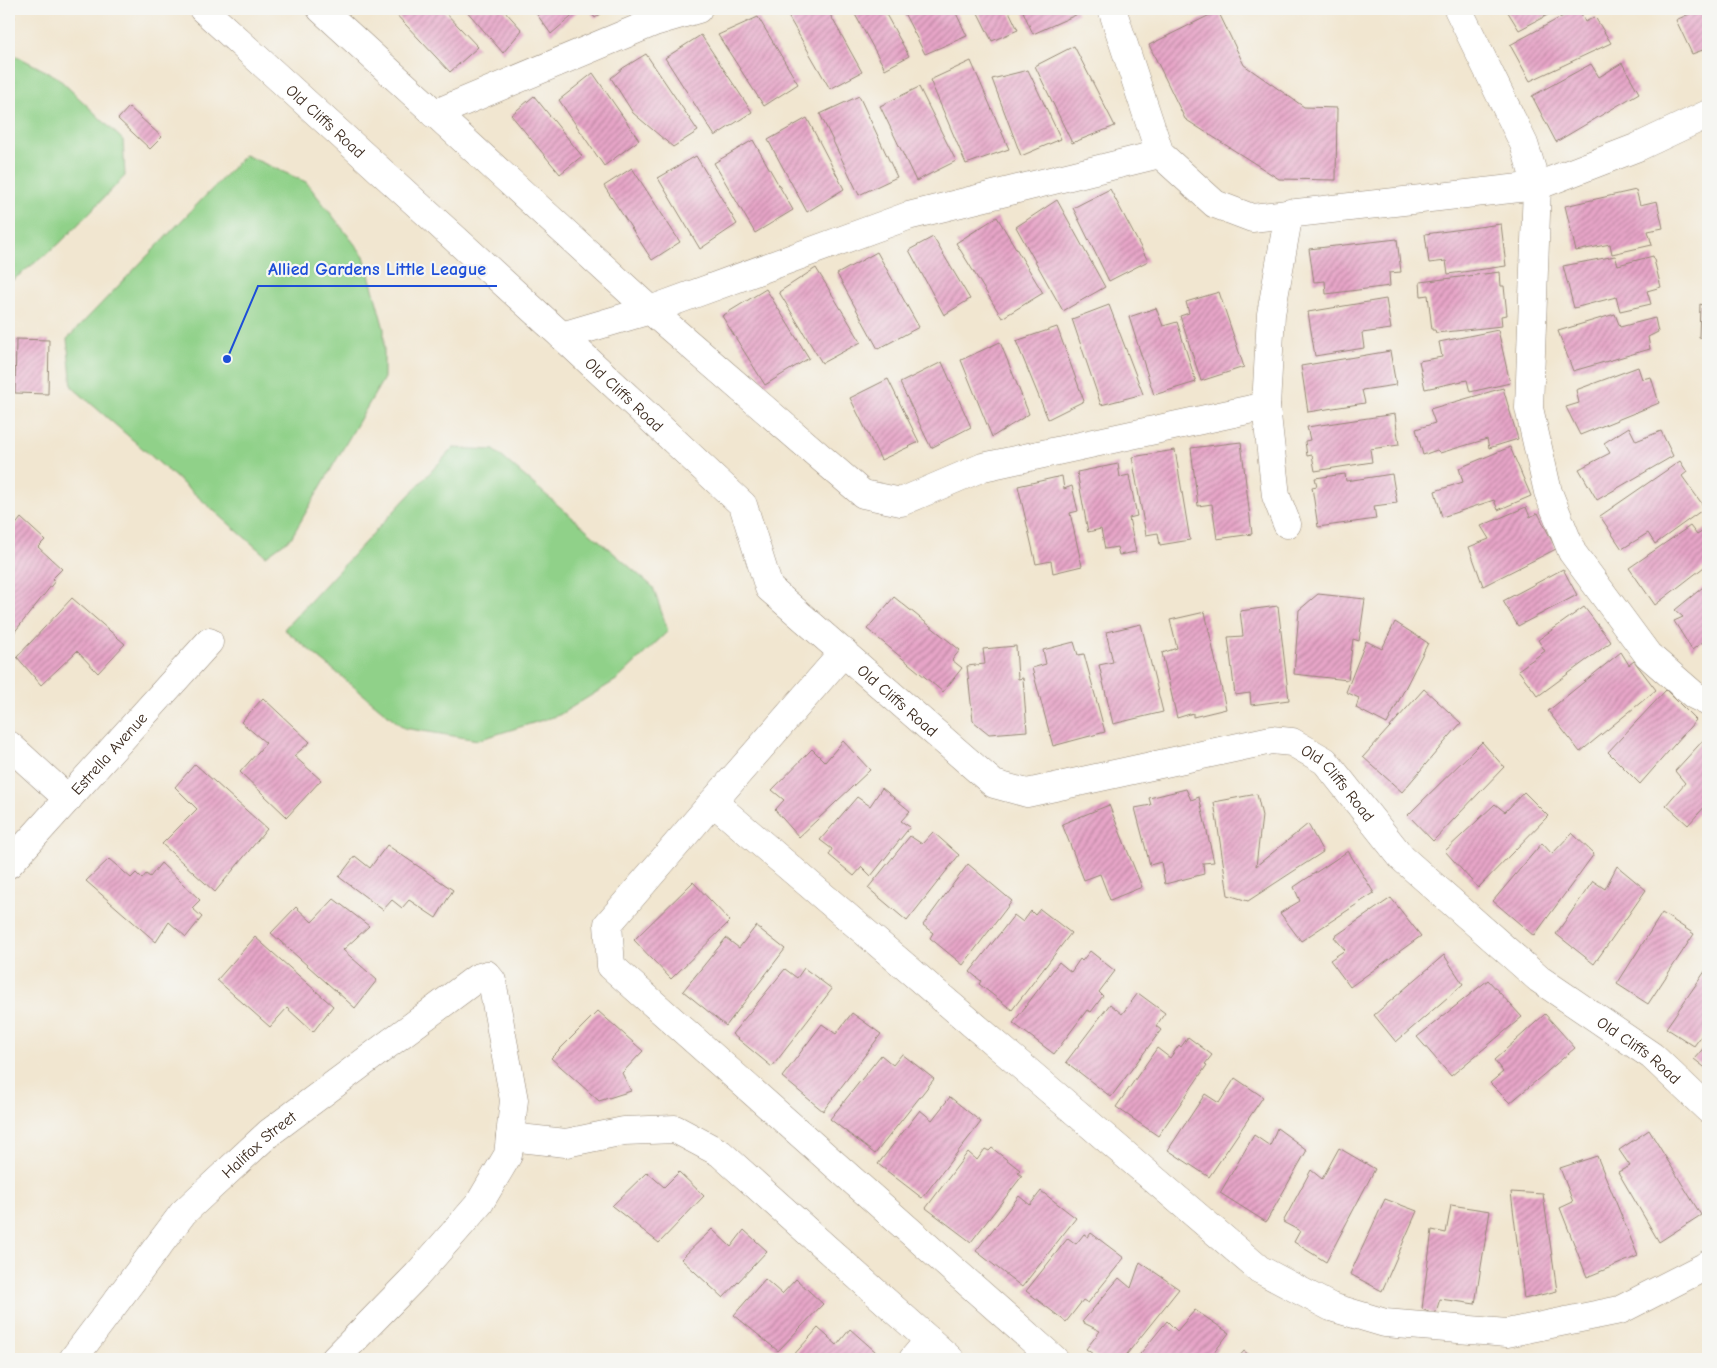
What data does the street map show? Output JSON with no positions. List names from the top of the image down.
{
  "streets": {
    "street": ["Old Cliffs Road", "Estrella Avenue", "Halifax Street"]
  },
  "places": ["Allied Gardens Little League"]
}
